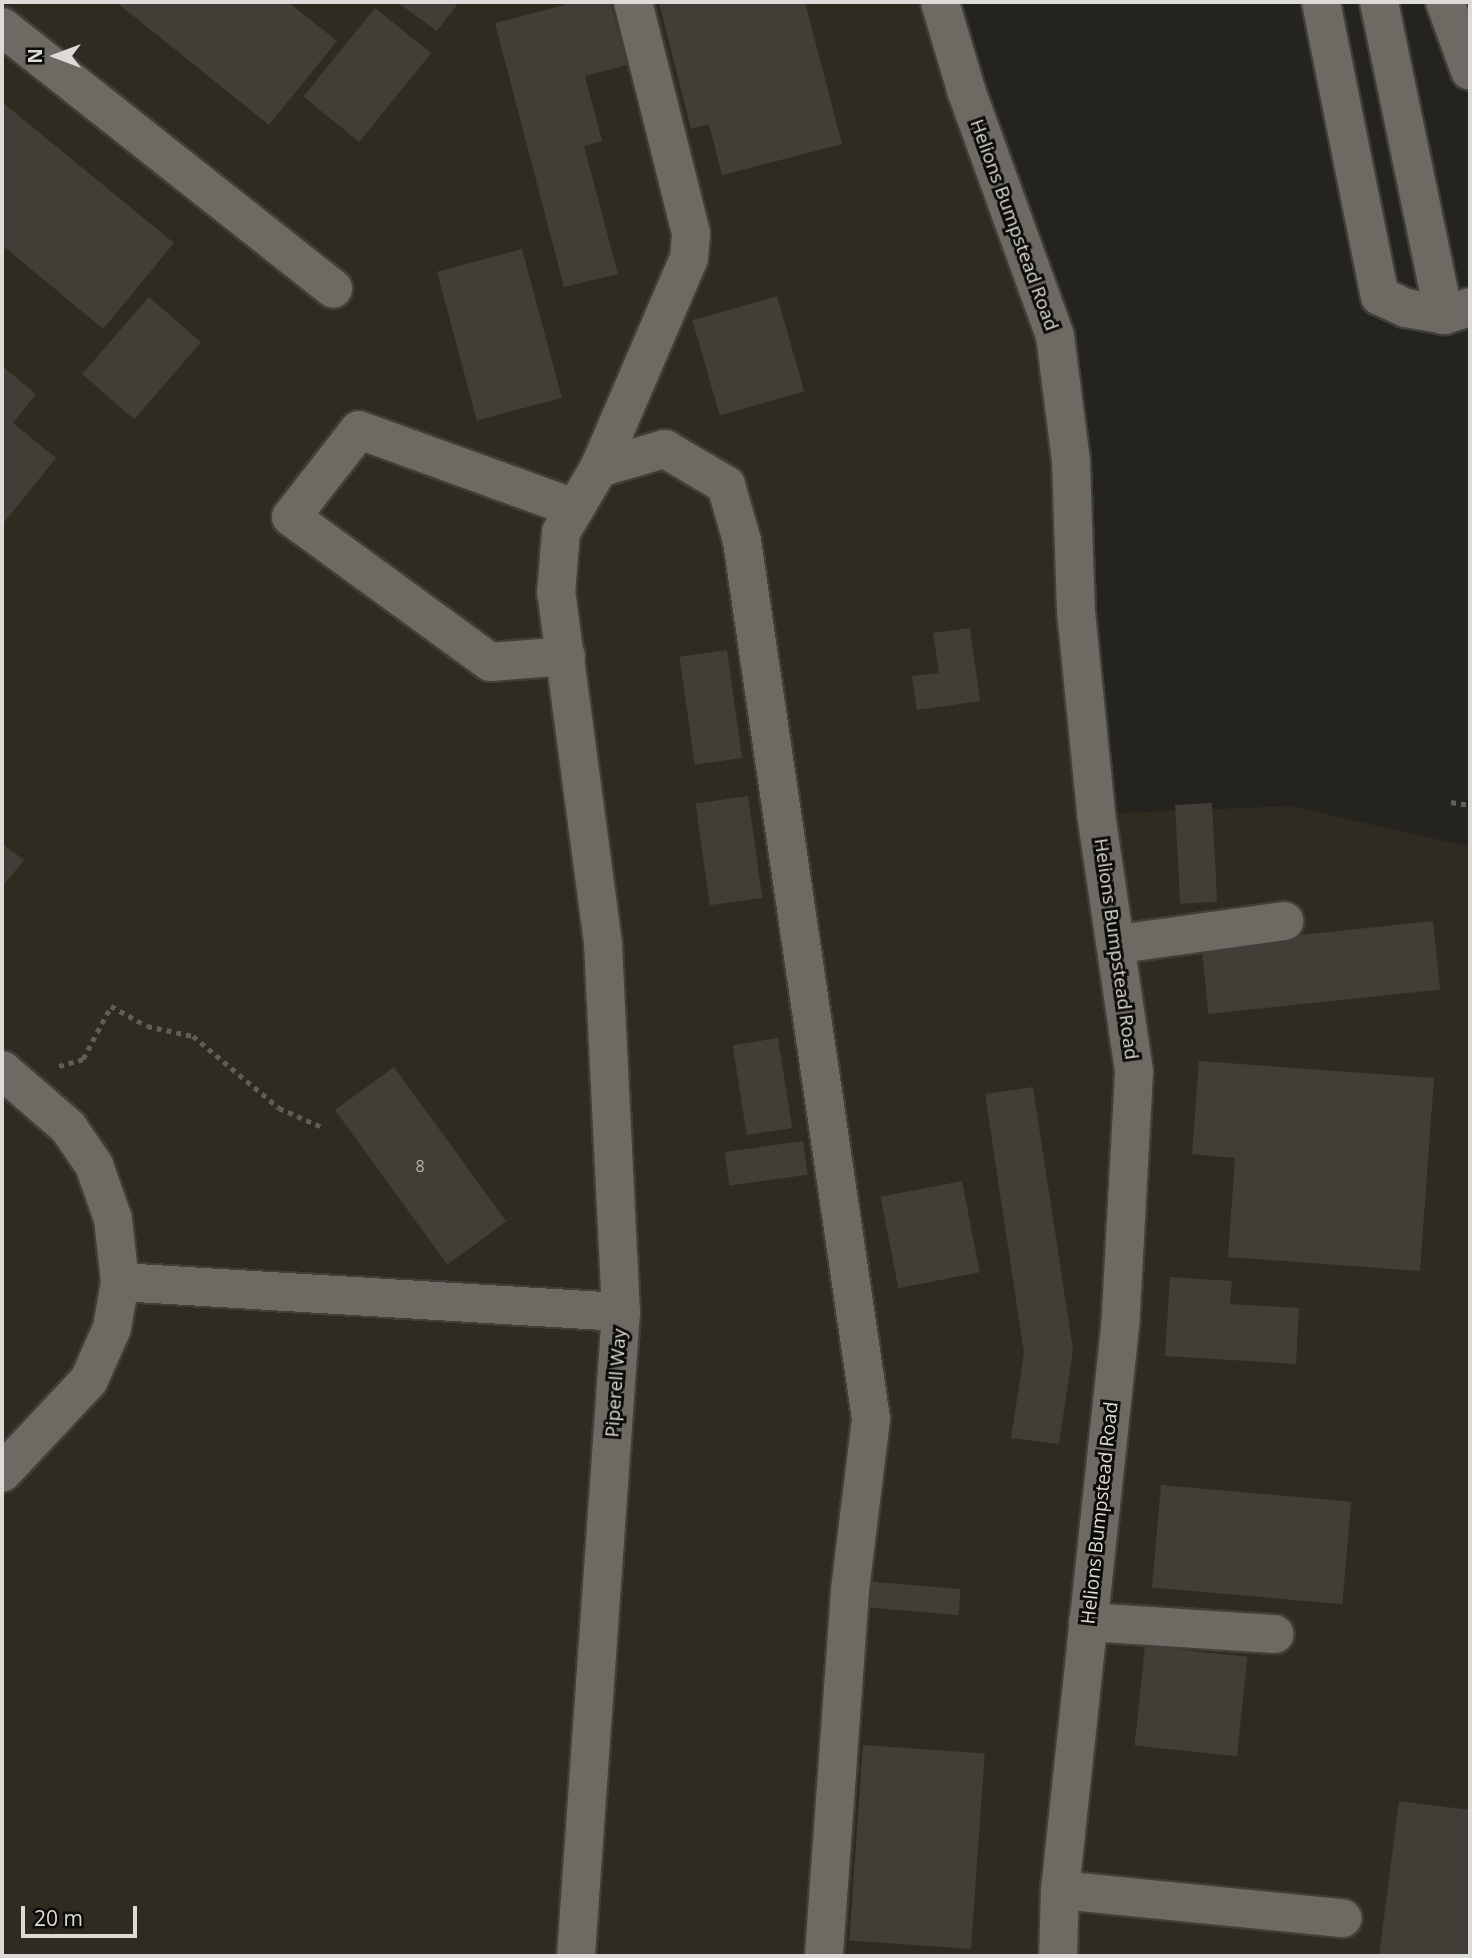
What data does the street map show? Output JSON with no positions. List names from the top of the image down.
{
  "streets": {
    "street": ["Helions Bumpstead Road", "Piperell Way"]
  },
  "house_numbers": ["8"],
  "scale_bar": "20 m",
  "north": "left"
}
